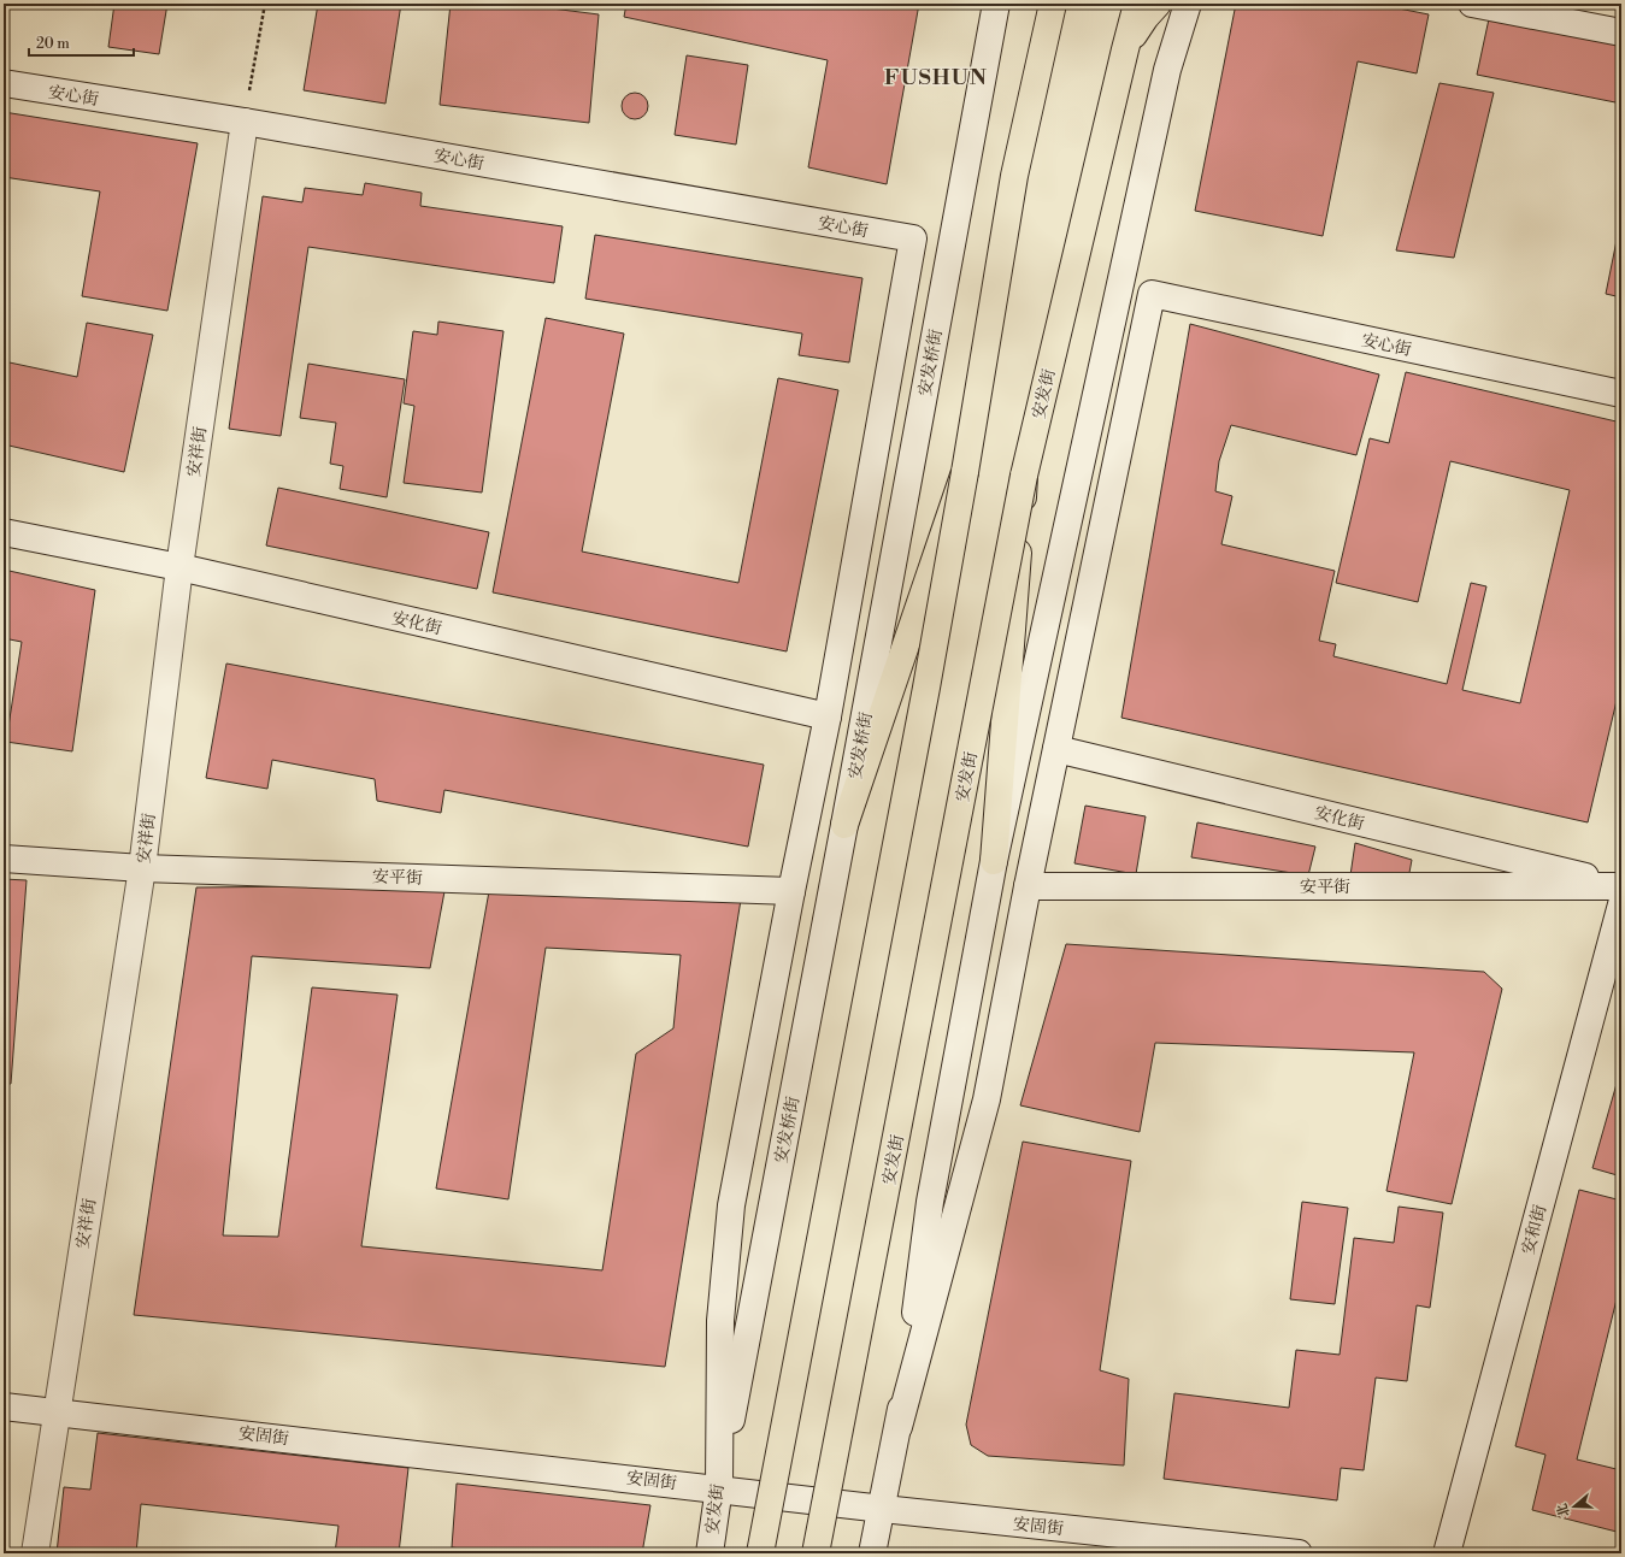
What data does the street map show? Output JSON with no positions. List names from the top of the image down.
{
  "streets": {
    "highway": ["安发街"],
    "street": [
      "安心街",
      "安发桥街",
      "安祥街",
      "安化街",
      "安平街",
      "安和街",
      "安固街"
    ]
  },
  "crossings": [
    ["安心街", "安发街"],
    ["安心街", "安祥街"],
    ["安心街", "安化街"],
    ["安发桥街", "安发街"],
    ["安发桥街", "安固街"],
    ["安发街", "安化街"],
    ["安发街", "安平街"],
    ["安发街", "安固街"],
    ["安祥街", "安化街"],
    ["安祥街", "安平街"],
    ["安祥街", "安固街"],
    ["安化街", "安平街"]
  ],
  "districts": ["FUSHUN"],
  "scale_bar": "20 m",
  "north": "left"
}
